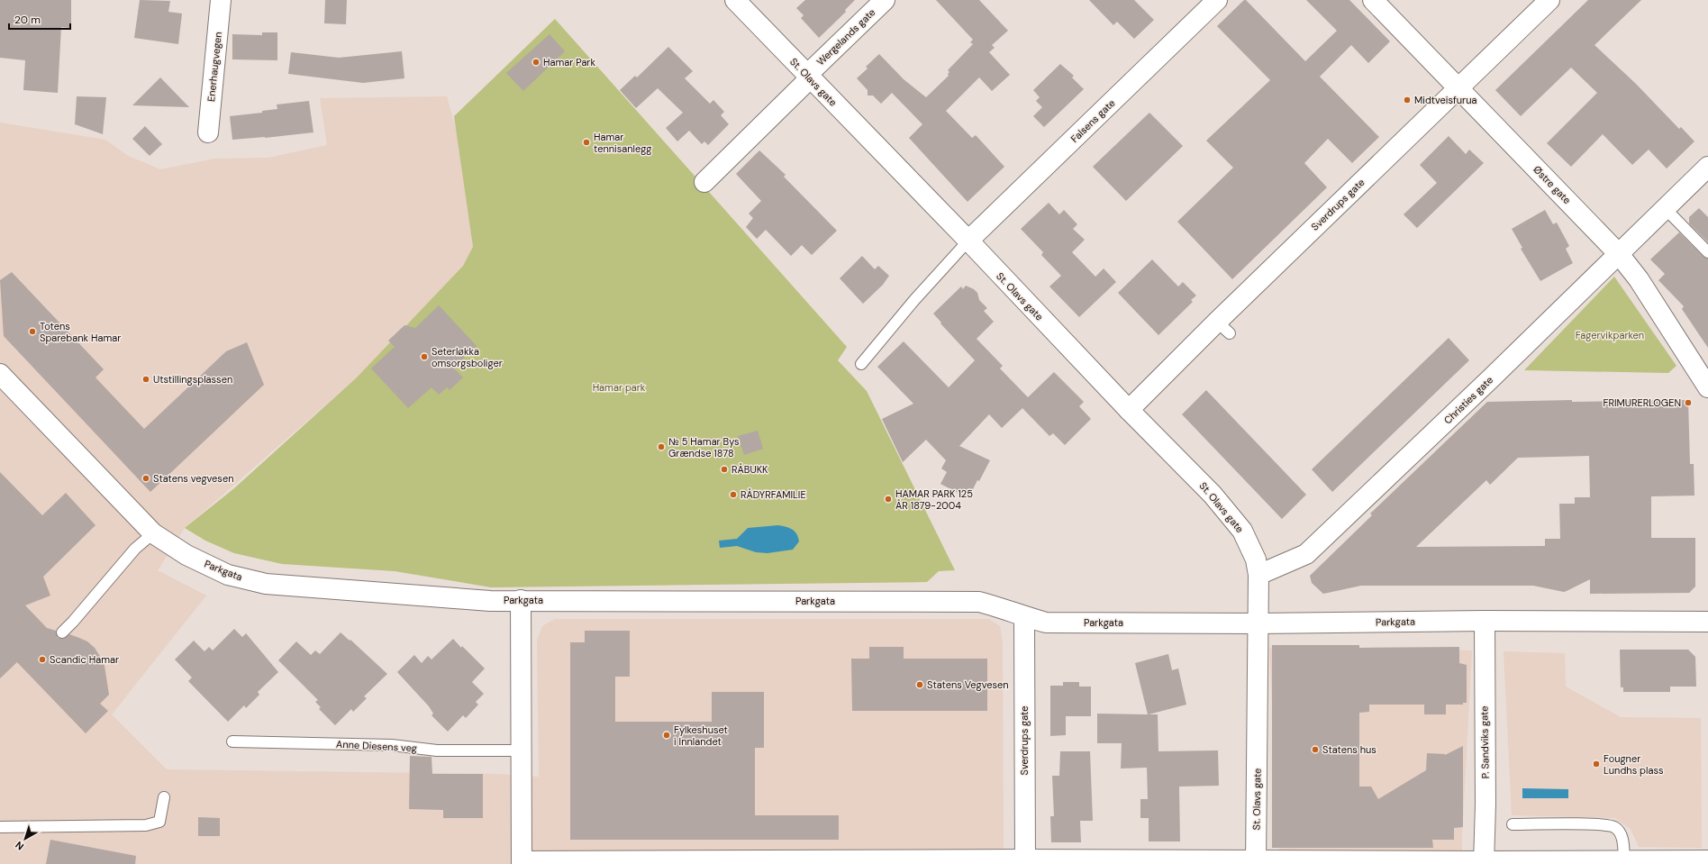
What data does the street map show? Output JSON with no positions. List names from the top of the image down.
{
  "streets": {
    "street": [
      "Wergelands gate",
      "Enerhaugvegen",
      "St. Olavs gate",
      "Falsens gate",
      "Østre gate",
      "Sverdrups gate",
      "Christies gate",
      "Parkgata",
      "P. Sandviks gate"
    ],
    "lane": ["Anne Diesens veg"]
  },
  "crossings": [
    ["Wergelands gate", "St. Olavs gate"],
    ["St. Olavs gate", "Falsens gate"],
    ["St. Olavs gate", "Sverdrups gate"],
    ["St. Olavs gate", "Christies gate"],
    ["St. Olavs gate", "Parkgata"],
    ["Østre gate", "Sverdrups gate"],
    ["Østre gate", "Christies gate"],
    ["Sverdrups gate", "Parkgata"],
    ["Parkgata", "P. Sandviks gate"]
  ],
  "parks": ["Fagervikparken", "Hamar park"],
  "places": [
    "Hamar Park",
    "Midtveisfurua",
    "Hamar tennisanlegg",
    "Totens Sparebank Hamar",
    "Seterløkka omsorgsboliger",
    "Utstillingsplassen",
    "FRIMURERLOGEN",
    "№ 5 Hamar Bys Grændse 1878",
    "RÅBUKK",
    "Statens vegvesen",
    "RÅDYRFAMILIE",
    "HAMAR PARK 125 ÅR 1879-2004",
    "Scandic Hamar",
    "Statens Vegvesen",
    "Fylkeshuset i Innlandet",
    "Statens hus",
    "Fougner Lundhs plass"
  ],
  "scale_bar": "20 m",
  "north": "bottom left"
}
